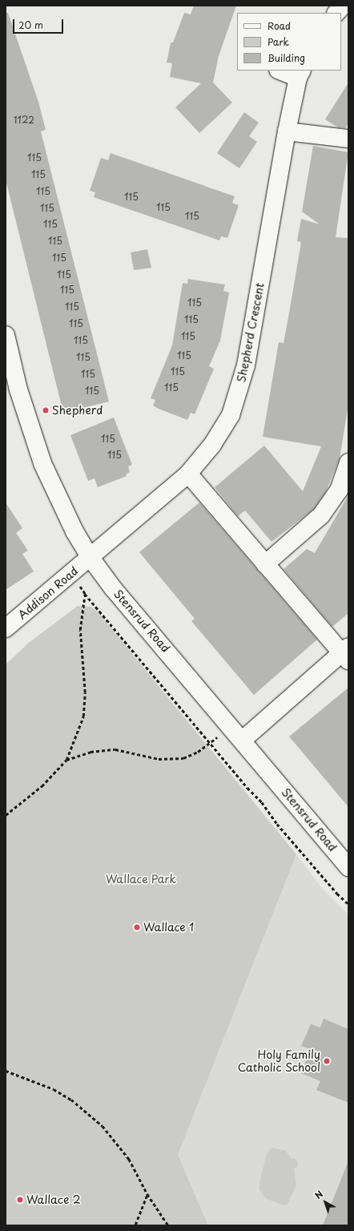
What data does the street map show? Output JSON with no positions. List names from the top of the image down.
{
  "streets": {
    "street": ["Shepherd Crescent", "Addison Road", "Stensrud Road"]
  },
  "crossings": [
    ["Shepherd Crescent", "Addison Road"],
    ["Shepherd Crescent", "Stensrud Road"],
    ["Addison Road", "Stensrud Road"]
  ],
  "parks": ["Wallace Park"],
  "places": [
    "Shepherd",
    "Wallace 1",
    "Holy Family Catholic School",
    "Wallace 2"
  ],
  "house_numbers": [
    "1122",
    "115",
    "115",
    "115",
    "115",
    "115",
    "115",
    "115",
    "115",
    "115",
    "115",
    "115",
    "115",
    "115",
    "115",
    "115",
    "115",
    "115",
    "115",
    "115",
    "115",
    "115",
    "115",
    "115",
    "115",
    "115",
    "115"
  ],
  "legend": ["Road", "Park", "Building"],
  "scale_bar": "20 m",
  "north": "top left"
}
